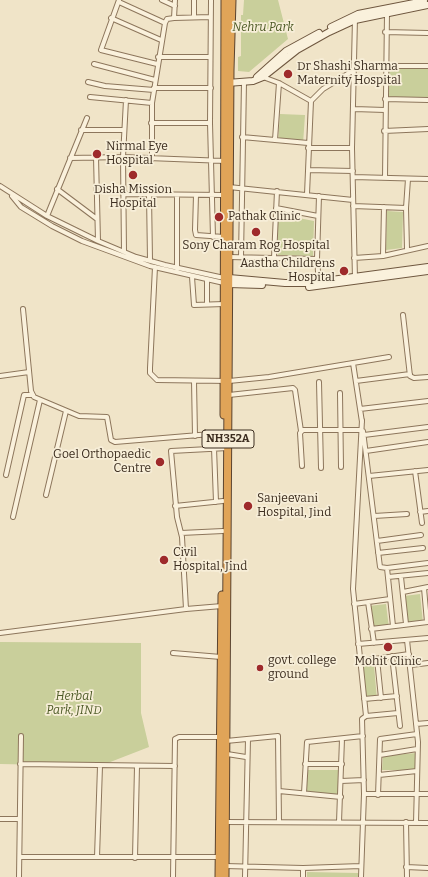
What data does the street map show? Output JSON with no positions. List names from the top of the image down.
{
  "streets": {
    "highway": ["NH352A"]
  },
  "parks": ["Nehru Park", "Herbal Park, JIND"],
  "places": [
    "Dr Shashi Sharma Maternity Hospital",
    "Nirmal Eye Hospital",
    "Disha Mission Hospital",
    "Pathak Clinic",
    "Sony Charam Rog Hospital",
    "Aastha Childrens Hospital",
    "Goel Orthopaedic Centre",
    "Sanjeevani Hospital, Jind",
    "Civil Hospital, Jind",
    "Mohit Clinic",
    "govt. college ground"
  ]
}
